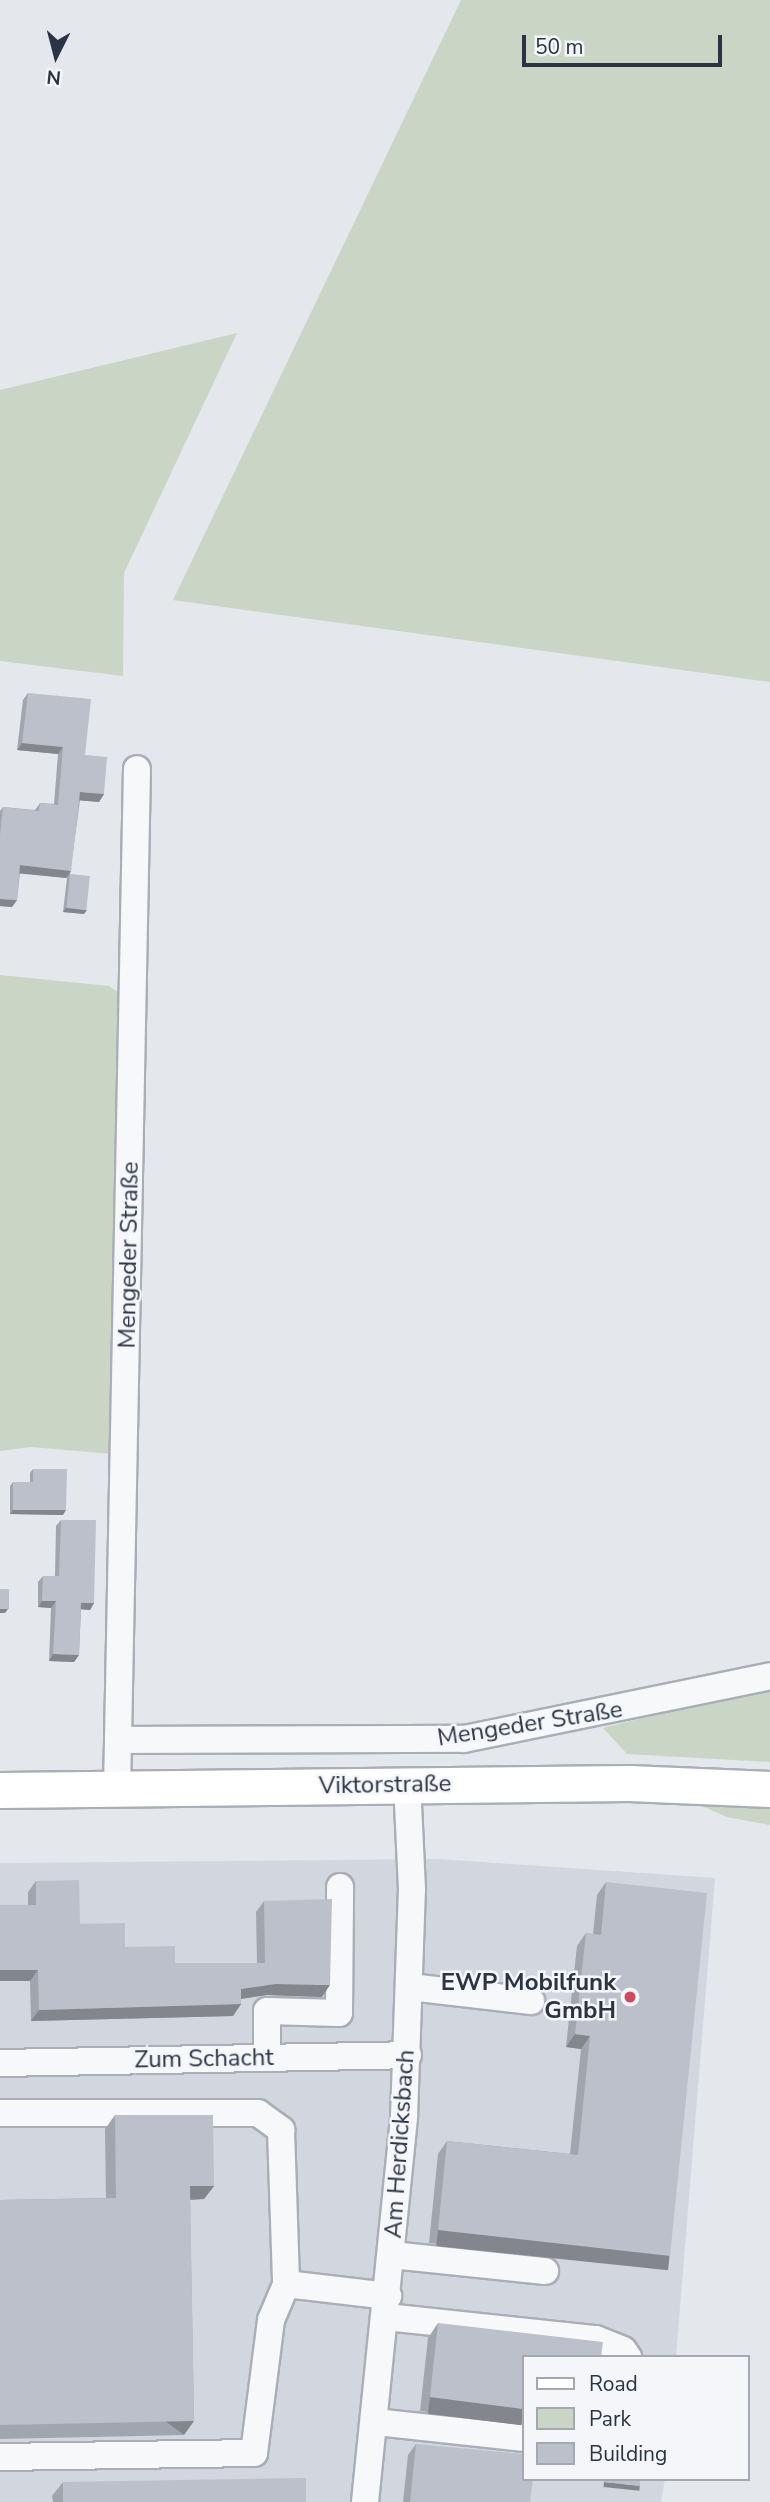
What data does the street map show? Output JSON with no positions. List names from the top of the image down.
{
  "streets": {
    "main road": ["Viktorstraße"],
    "street": ["Mengeder Straße", "Zum Schacht", "Am Herdicksbach"]
  },
  "crossings": [
    ["Mengeder Straße", "Viktorstraße"],
    ["Viktorstraße", "Am Herdicksbach"],
    ["Zum Schacht", "Am Herdicksbach"]
  ],
  "places": ["EWP Mobilfunk GmbH"],
  "legend": ["Road", "Park", "Building"],
  "scale_bar": "50 m",
  "north": "bottom"
}
